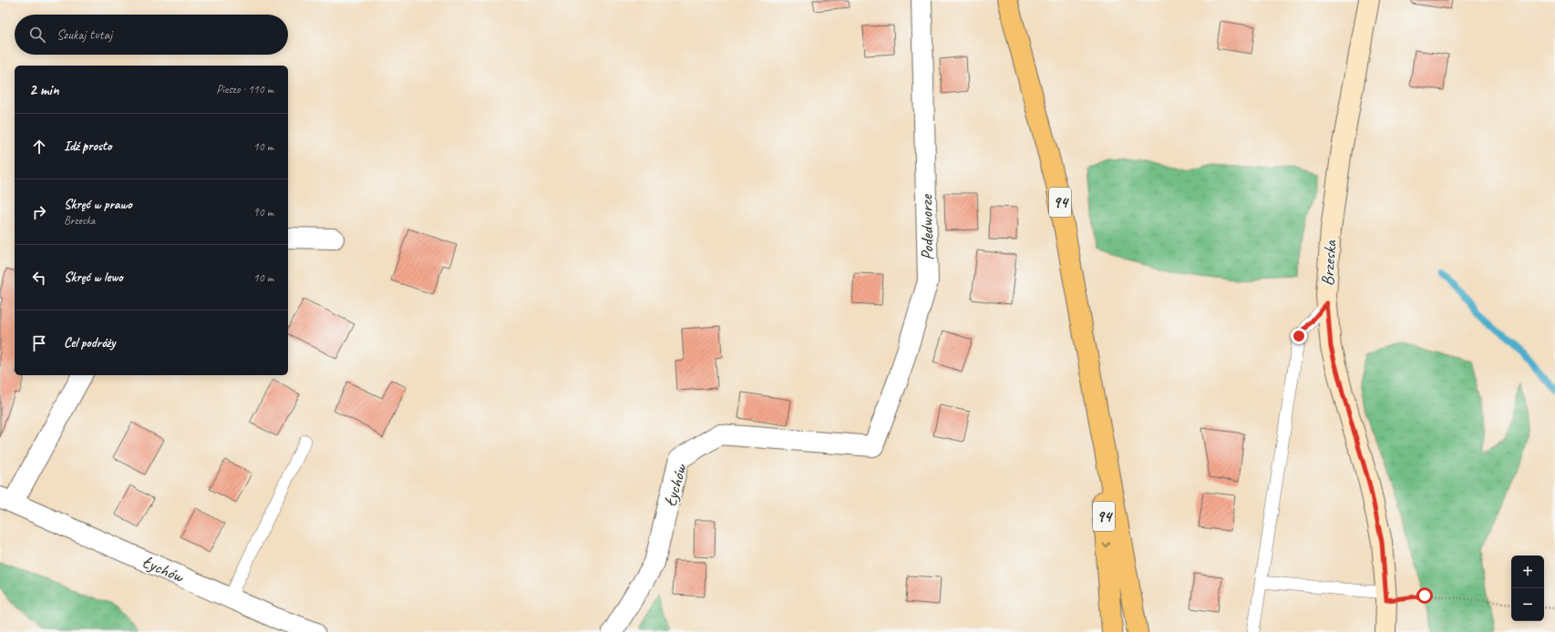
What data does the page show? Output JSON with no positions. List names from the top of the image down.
{
  "streets": {
    "main road": ["94", "Brzeska"],
    "street": ["Podedworze", "Łychów"]
  },
  "crossings": [
    ["Podedworze", "Łychów"]
  ],
  "page": {
    "search": "Szukaj tutaj",
    "heading": ["2 min", "Pieszo · 110 m"],
    "list": [
      ["Idź prosto", "10 m"],
      ["Skręć w prawo", "Brzeska", "90 m"],
      ["Skręć w lewo", "10 m"],
      "Cel podróży"
    ],
    "map_buttons": ["+", "−"]
  }
}
